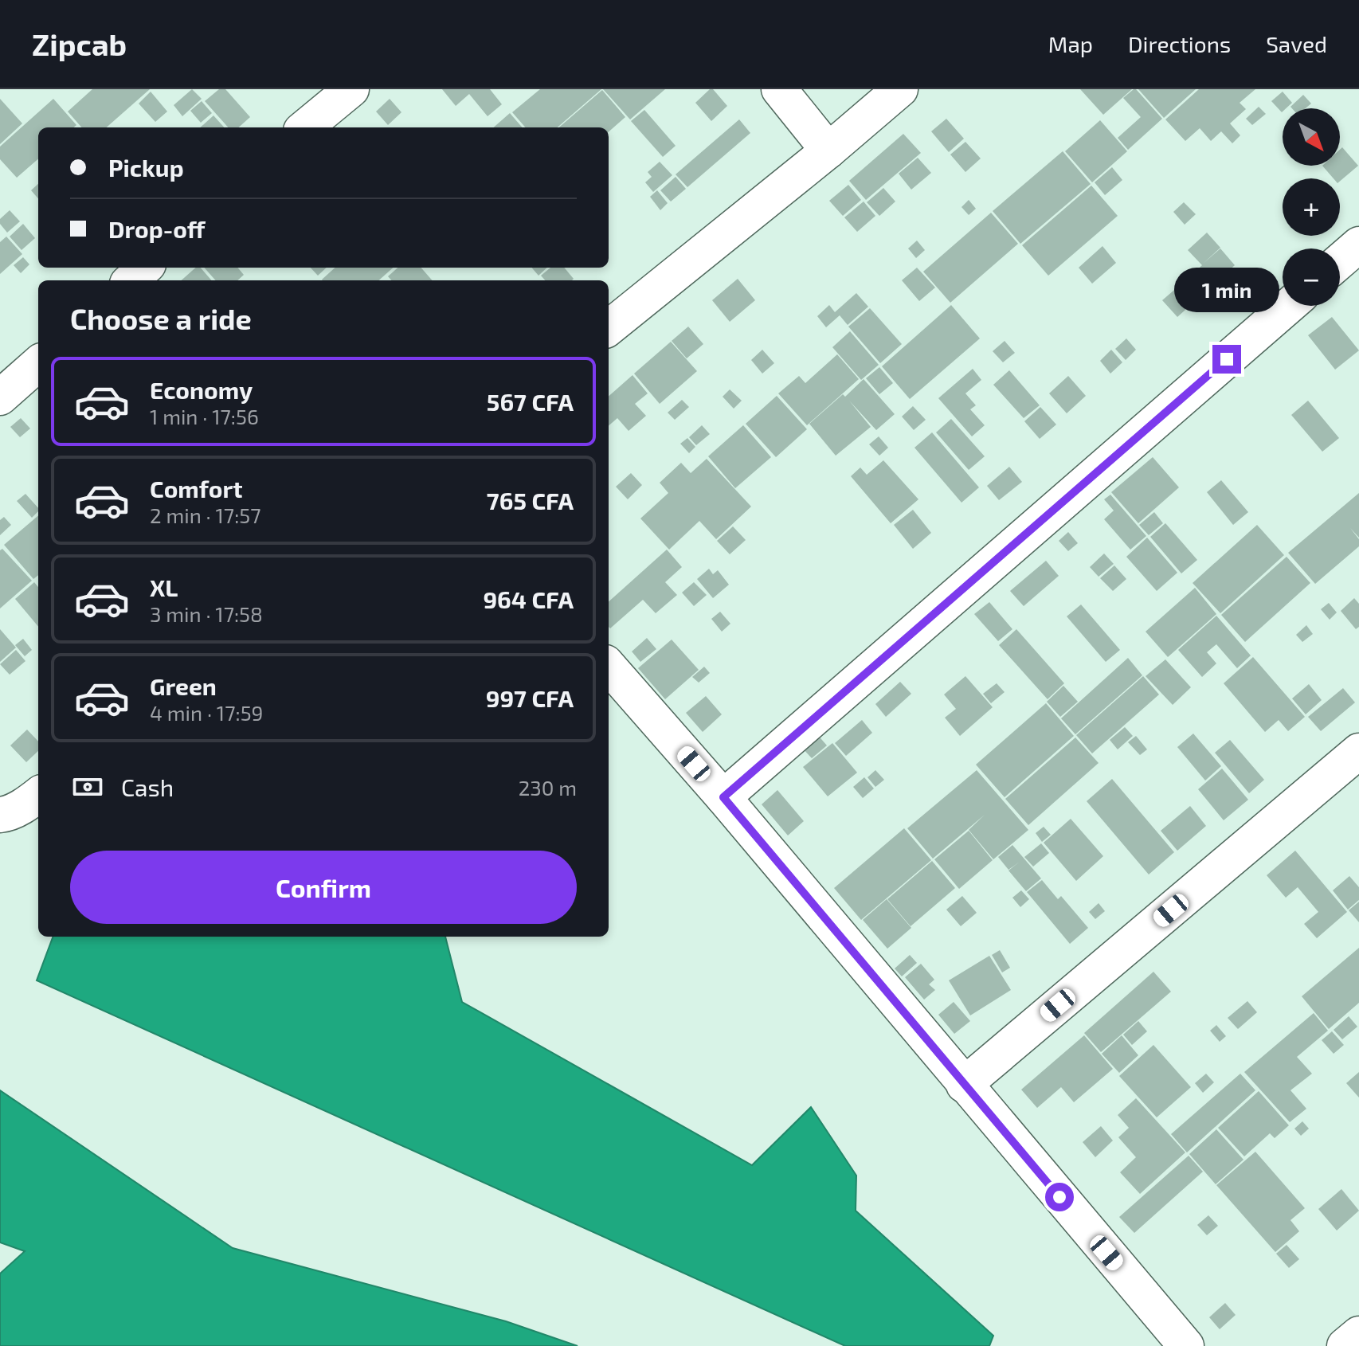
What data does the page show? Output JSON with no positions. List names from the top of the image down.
{
  "north": "bottom right",
  "page": {
    "header": "Zipcab",
    "nav": ["Map", "Directions", "Saved"],
    "map_buttons": ["+", "−"],
    "banner": ["Pickup", "Drop-off"],
    "bubble": "1 min",
    "heading": "Choose a ride",
    "list": [
      {
        "name": "Economy",
        "note": "1 min · 17:56",
        "value": "567 CFA"
      },
      {
        "name": "Comfort",
        "note": "2 min · 17:57",
        "value": "765 CFA"
      },
      {
        "name": "XL",
        "note": "3 min · 17:58",
        "value": "964 CFA"
      },
      {
        "name": "Green",
        "note": "4 min · 17:59",
        "value": "997 CFA"
      }
    ],
    "pay": ["Cash", "230 m"],
    "buttons": "Confirm"
  }
}
